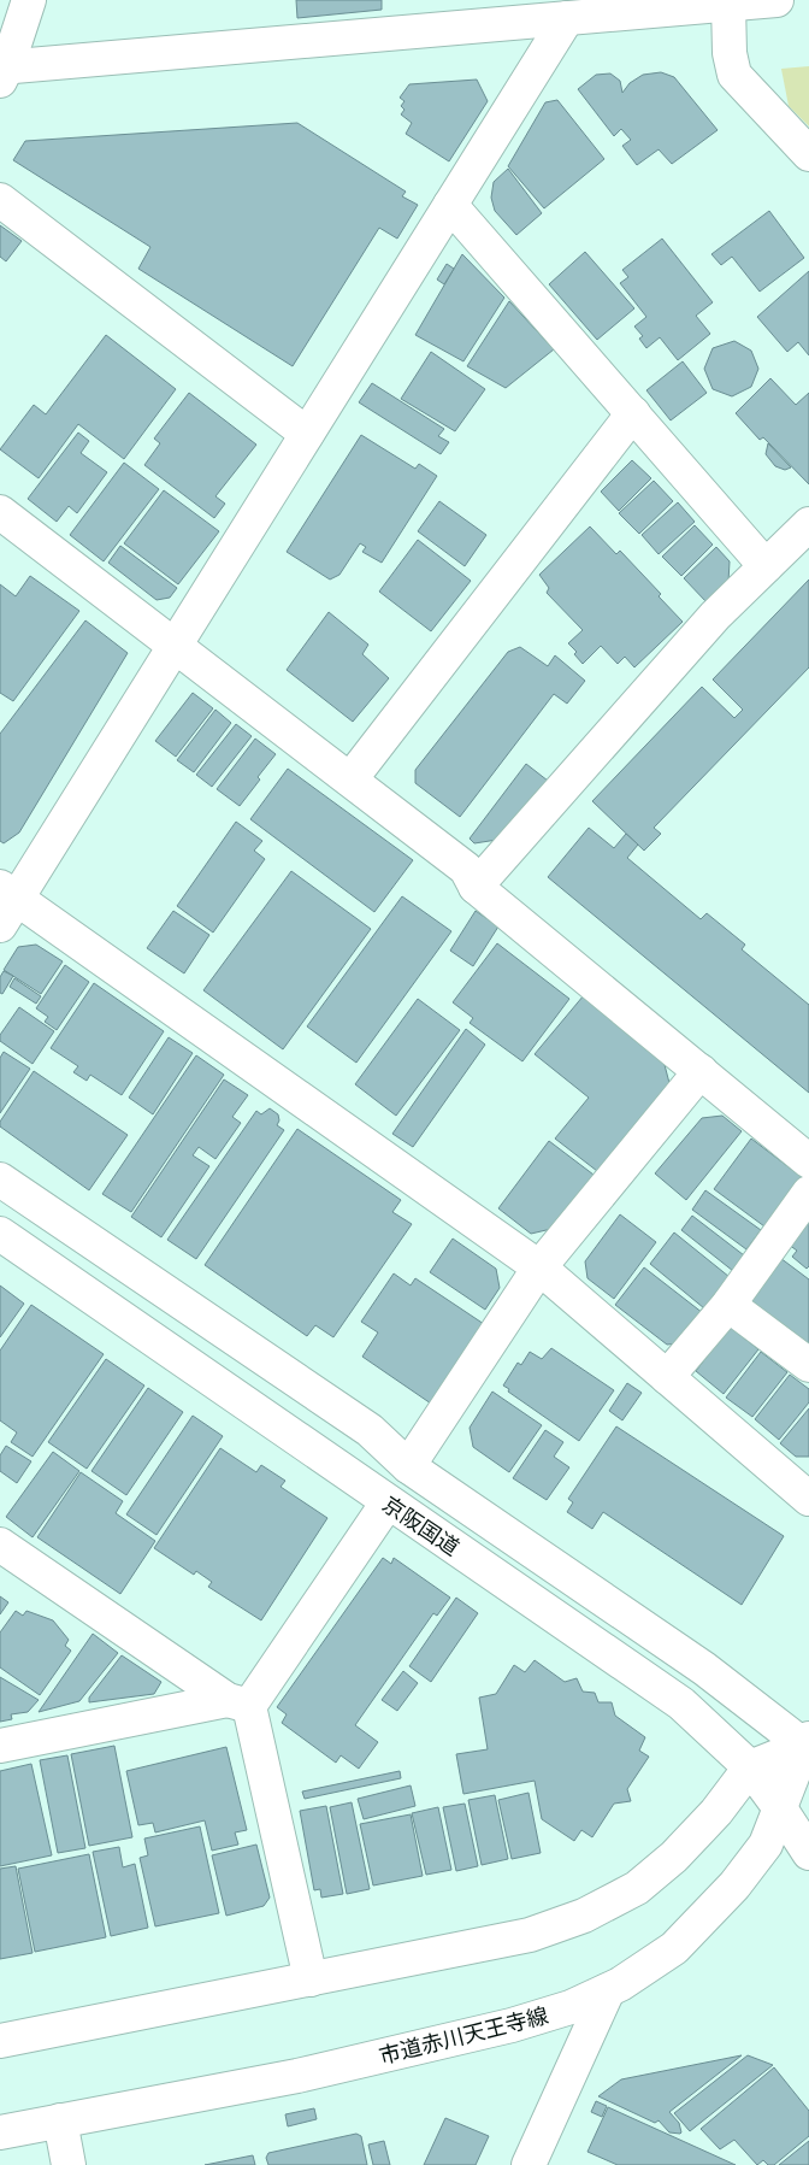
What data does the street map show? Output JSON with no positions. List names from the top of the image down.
{
  "streets": {
    "main road": ["京阪国道", "市道赤川天王寺線"]
  },
  "crossings": [
    ["京阪国道", "市道赤川天王寺線"]
  ]
}
